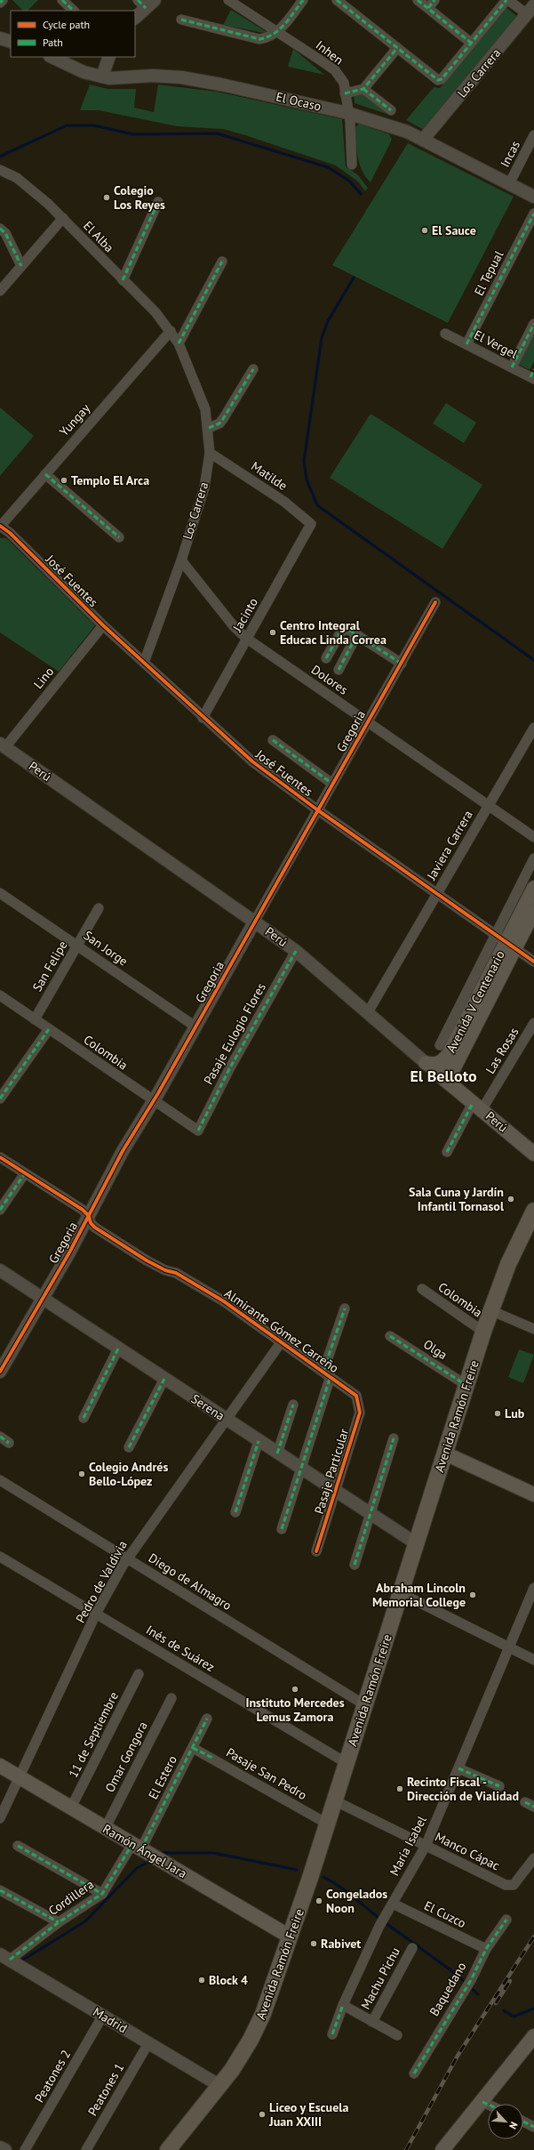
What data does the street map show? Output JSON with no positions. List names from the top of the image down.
{
  "streets": {
    "main road": [
      "Perú",
      "Avenida V Centenario",
      "Avenida Ramón Freire",
      "Ramón Ángel Jara"
    ],
    "street": [
      "Inhen",
      "Los Carrera",
      "El Ocaso",
      "Incas",
      "El Alba",
      "El Tepual",
      "El Vergel",
      "Yungay",
      "Matilde",
      "José Fuentes",
      "Jacinto",
      "Lino",
      "Dolores",
      "Gregoria",
      "Javiera Carrera",
      "San Jorge",
      "San Felipe",
      "Pasaje Eulogio Flores",
      "Las Rosas",
      "Colombia",
      "Almirante Gómez Carreño",
      "Olga",
      "Serena",
      "Pasaje Particular",
      "Pedro de Valdivia",
      "Diego de Almagro",
      "Inés de Suárez",
      "11 de Septiembre",
      "Omar Gongora",
      "Pasaje San Pedro",
      "El Estero",
      "María Isabel",
      "Manco Cápac",
      "Cordillera",
      "El Cuzco",
      "Machu Pichu",
      "Baquedano",
      "Madrid",
      "Peatones 2",
      "Peatones 1"
    ]
  },
  "crossings": [
    ["Inhen", "El Ocaso"],
    ["Los Carrera", "El Ocaso"],
    ["Los Carrera", "Matilde"],
    ["Los Carrera", "José Fuentes"],
    ["Los Carrera", "Dolores"],
    ["El Ocaso", "Incas"],
    ["El Alba", "Yungay"],
    ["El Tepual", "El Vergel"],
    ["Yungay", "José Fuentes"],
    ["Matilde", "Jacinto"],
    ["José Fuentes", "Jacinto"],
    ["José Fuentes", "Lino"],
    ["José Fuentes", "Gregoria"],
    ["José Fuentes", "Javiera Carrera"],
    ["José Fuentes", "Avenida V Centenario"],
    ["Jacinto", "Dolores"],
    ["Lino", "Perú"],
    ["Dolores", "Gregoria"],
    ["Dolores", "Javiera Carrera"],
    ["Gregoria", "Perú"],
    ["Gregoria", "San Jorge"],
    ["Gregoria", "Colombia"],
    ["Gregoria", "Almirante Gómez Carreño"],
    ["Gregoria", "Serena"],
    ["Perú", "Javiera Carrera"],
    ["Perú", "Avenida V Centenario"],
    ["Perú", "Pasaje Eulogio Flores"],
    ["Perú", "Las Rosas"],
    ["San Jorge", "San Felipe"],
    ["San Felipe", "Colombia"],
    ["Pasaje Eulogio Flores", "Colombia"],
    ["Colombia", "Avenida Ramón Freire"],
    ["Almirante Gómez Carreño", "Pasaje Particular"],
    ["Almirante Gómez Carreño", "Pedro de Valdivia"],
    ["Olga", "Avenida Ramón Freire"],
    ["Serena", "Avenida Ramón Freire"],
    ["Serena", "Pasaje Particular"],
    ["Serena", "Pedro de Valdivia"],
    ["Avenida Ramón Freire", "Diego de Almagro"],
    ["Avenida Ramón Freire", "Inés de Suárez"],
    ["Avenida Ramón Freire", "Pasaje San Pedro"],
    ["Avenida Ramón Freire", "Ramón Ángel Jara"],
    ["Avenida Ramón Freire", "Manco Cápac"],
    ["Avenida Ramón Freire", "Madrid"],
    ["Pedro de Valdivia", "Diego de Almagro"],
    ["Pedro de Valdivia", "Inés de Suárez"],
    ["Pedro de Valdivia", "Ramón Ángel Jara"],
    ["11 de Septiembre", "Ramón Ángel Jara"],
    ["Omar Gongora", "Ramón Ángel Jara"],
    ["Pasaje San Pedro", "El Estero"],
    ["El Estero", "Ramón Ángel Jara"],
    ["El Estero", "Cordillera"],
    ["María Isabel", "Manco Cápac"],
    ["María Isabel", "El Cuzco"],
    ["Ramón Ángel Jara", "Cordillera"],
    ["Cordillera", "Madrid"],
    ["El Cuzco", "Baquedano"],
    ["Madrid", "Peatones 2"],
    ["Madrid", "Peatones 1"]
  ],
  "districts": ["El Belloto"],
  "places": [
    "Colegio Los Reyes",
    "El Sauce",
    "Templo El Arca",
    "Centro Integral Educac Linda Correa",
    "Sala Cuna y Jardín Infantil Tornasol",
    "Lub",
    "Colegio Andrés Bello-López",
    "Abraham Lincoln Memorial College",
    "Instituto Mercedes Lemus Zamora",
    "Recinto Fiscal - Dirección de Vialidad",
    "Congelados Noon",
    "Rabivet",
    "Block 4",
    "Liceo y Escuela Juan XXIII"
  ],
  "legend": ["Cycle path", "Path"],
  "north": "bottom right"
}
